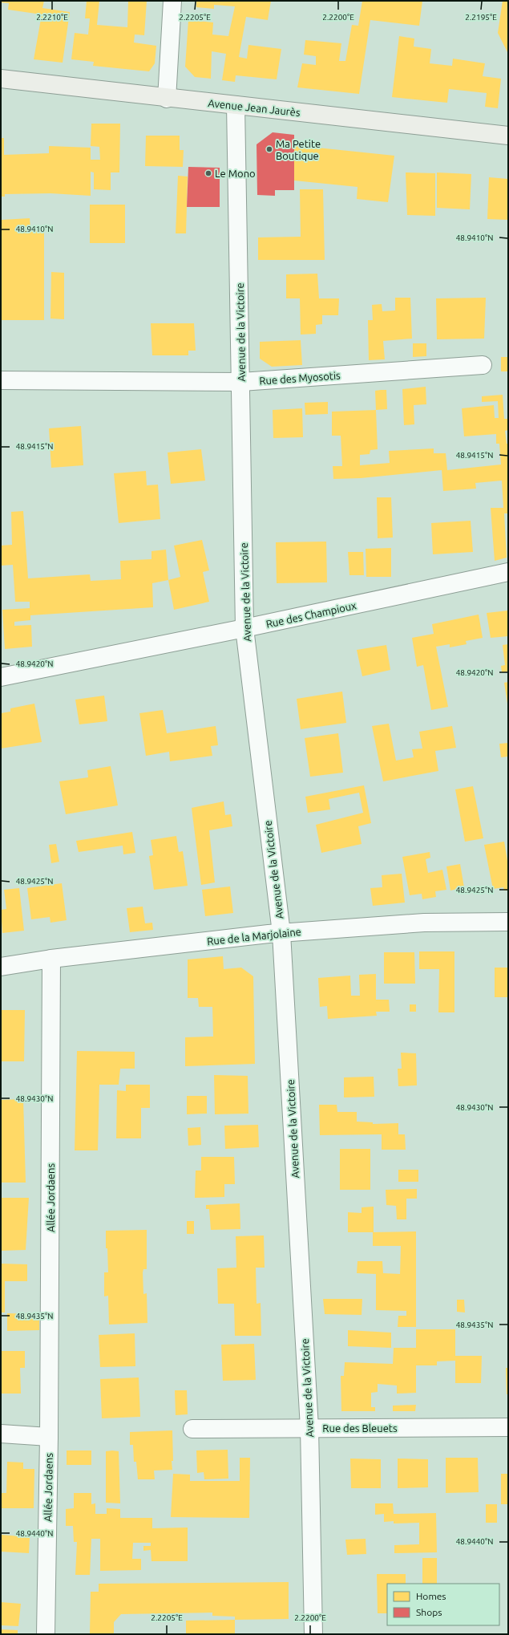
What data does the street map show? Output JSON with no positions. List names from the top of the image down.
{
  "streets": {
    "main road": ["Avenue Jean Jaurès"],
    "street": [
      "Avenue de la Victoire",
      "Rue des Myosotis",
      "Rue des Champioux",
      "Rue de la Marjolaine",
      "Allée Jordaens",
      "Rue des Bleuets"
    ]
  },
  "crossings": [
    ["Avenue Jean Jaurès", "Avenue de la Victoire"],
    ["Avenue de la Victoire", "Rue des Myosotis"],
    ["Avenue de la Victoire", "Rue des Champioux"],
    ["Avenue de la Victoire", "Rue de la Marjolaine"],
    ["Avenue de la Victoire", "Rue des Bleuets"],
    ["Rue de la Marjolaine", "Allée Jordaens"]
  ],
  "places": ["Ma Petite Boutique", "Le Mono"],
  "legend": ["Homes", "Shops"],
  "coordinates": [
    "2.2210°E",
    "2.2205°E",
    "2.2200°E",
    "2.2195°E",
    "48.9410°N",
    "48.9415°N",
    "48.9420°N",
    "48.9425°N",
    "48.9430°N",
    "48.9435°N",
    "48.9440°N"
  ]
}
